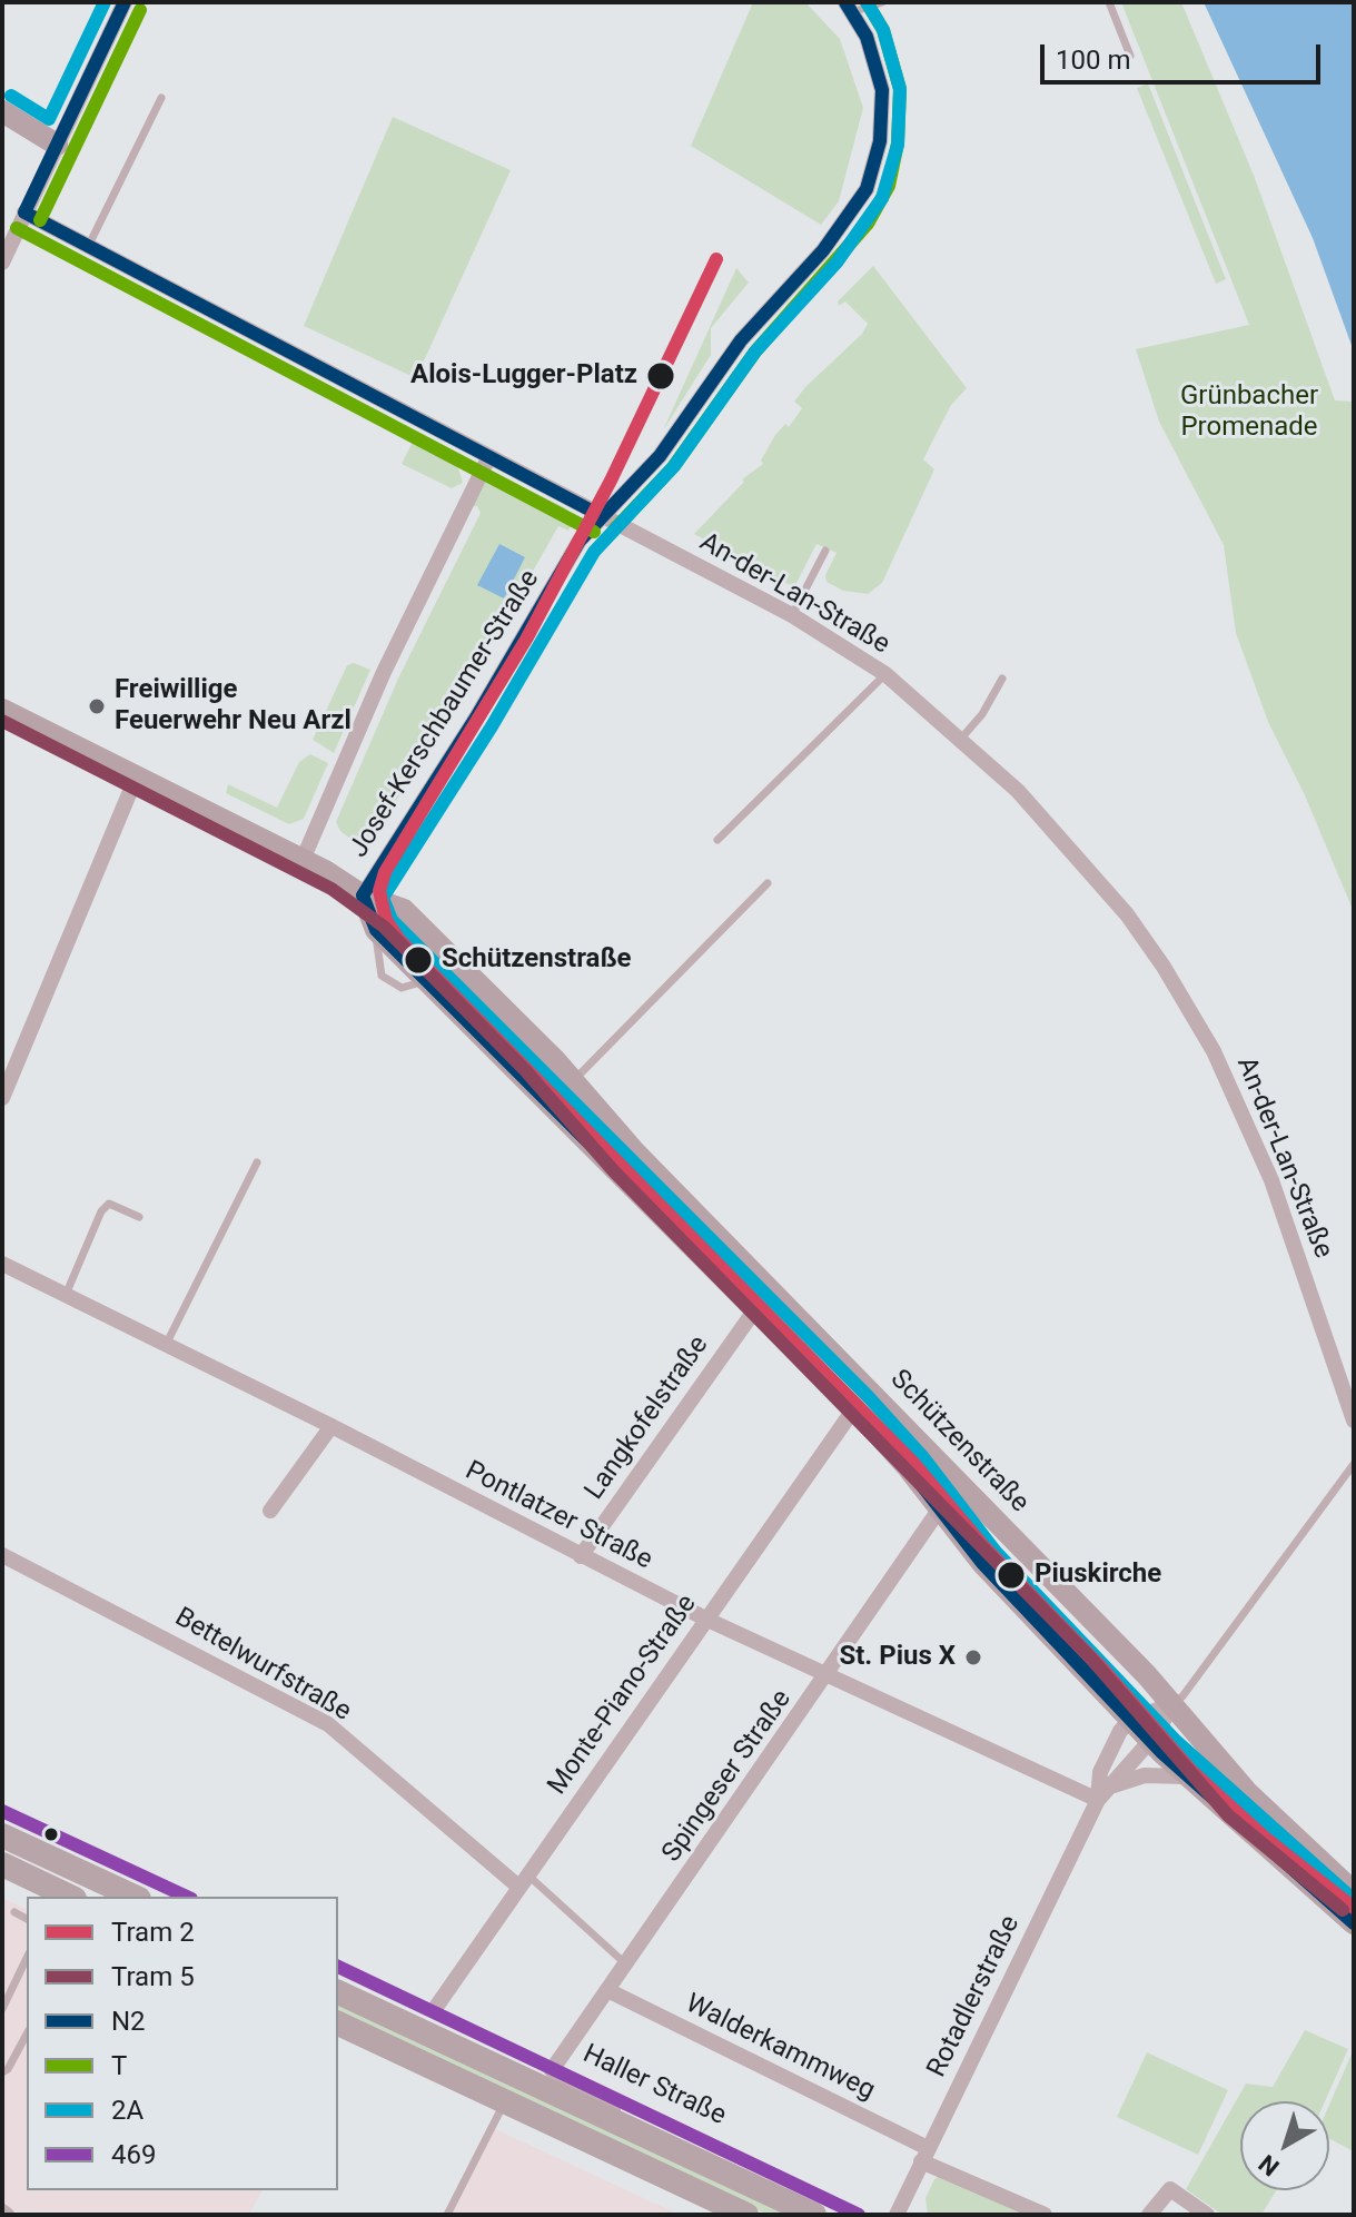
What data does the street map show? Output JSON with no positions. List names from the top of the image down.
{
  "streets": {
    "main road": ["Haller Straße"],
    "street": [
      "An-der-Lan-Straße",
      "Josef-Kerschbaumer-Straße",
      "Langkofelstraße",
      "Schützenstraße",
      "Pontlatzer Straße",
      "Bettelwurfstraße",
      "Monte-Piano-Straße",
      "Spingeser Straße",
      "Rotadlerstraße",
      "Walderkammweg"
    ]
  },
  "crossings": [
    ["An-der-Lan-Straße", "Josef-Kerschbaumer-Straße"],
    ["Josef-Kerschbaumer-Straße", "Schützenstraße"],
    ["Langkofelstraße", "Schützenstraße"],
    ["Langkofelstraße", "Pontlatzer Straße"],
    ["Schützenstraße", "Monte-Piano-Straße"],
    ["Schützenstraße", "Spingeser Straße"],
    ["Schützenstraße", "Rotadlerstraße"],
    ["Pontlatzer Straße", "Monte-Piano-Straße"],
    ["Pontlatzer Straße", "Spingeser Straße"],
    ["Pontlatzer Straße", "Rotadlerstraße"],
    ["Bettelwurfstraße", "Monte-Piano-Straße"],
    ["Spingeser Straße", "Walderkammweg"],
    ["Spingeser Straße", "Haller Straße"],
    ["Rotadlerstraße", "Walderkammweg"]
  ],
  "parks": ["Grünbacher Promenade"],
  "places": [
    "Alois-Lugger-Platz",
    "Freiwillige Feuerwehr Neu Arzl",
    "Schützenstraße",
    "Piuskirche",
    "St. Pius X"
  ],
  "lines": [
    "transit line N2",
    "transit line T",
    "transit line 2A",
    "tram line 2",
    "tram line 5",
    "transit line 469"
  ],
  "legend": [
    "Tram 2",
    "Tram 5",
    "N2",
    "T",
    "2A",
    "469"
  ],
  "scale_bar": "100 m",
  "north": "bottom left"
}
